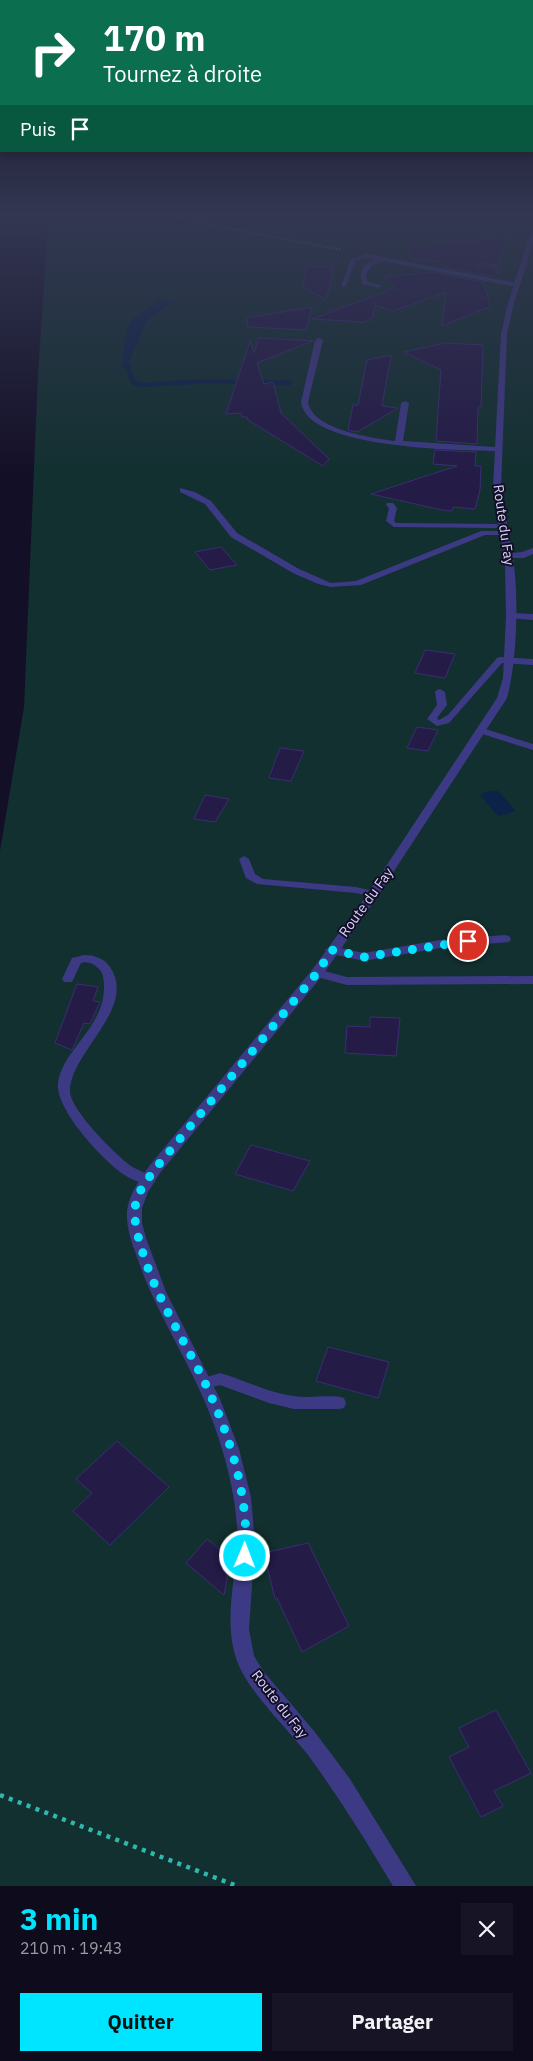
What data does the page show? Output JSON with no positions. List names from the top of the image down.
{
  "streets": {
    "street": ["Route du Fay"]
  },
  "page": {
    "turn": ["170 m", "Tournez à droite"],
    "then": "Puis",
    "heading": ["3 min", "210 m · 19:43"],
    "buttons": ["Quitter", "Partager"]
  }
}
